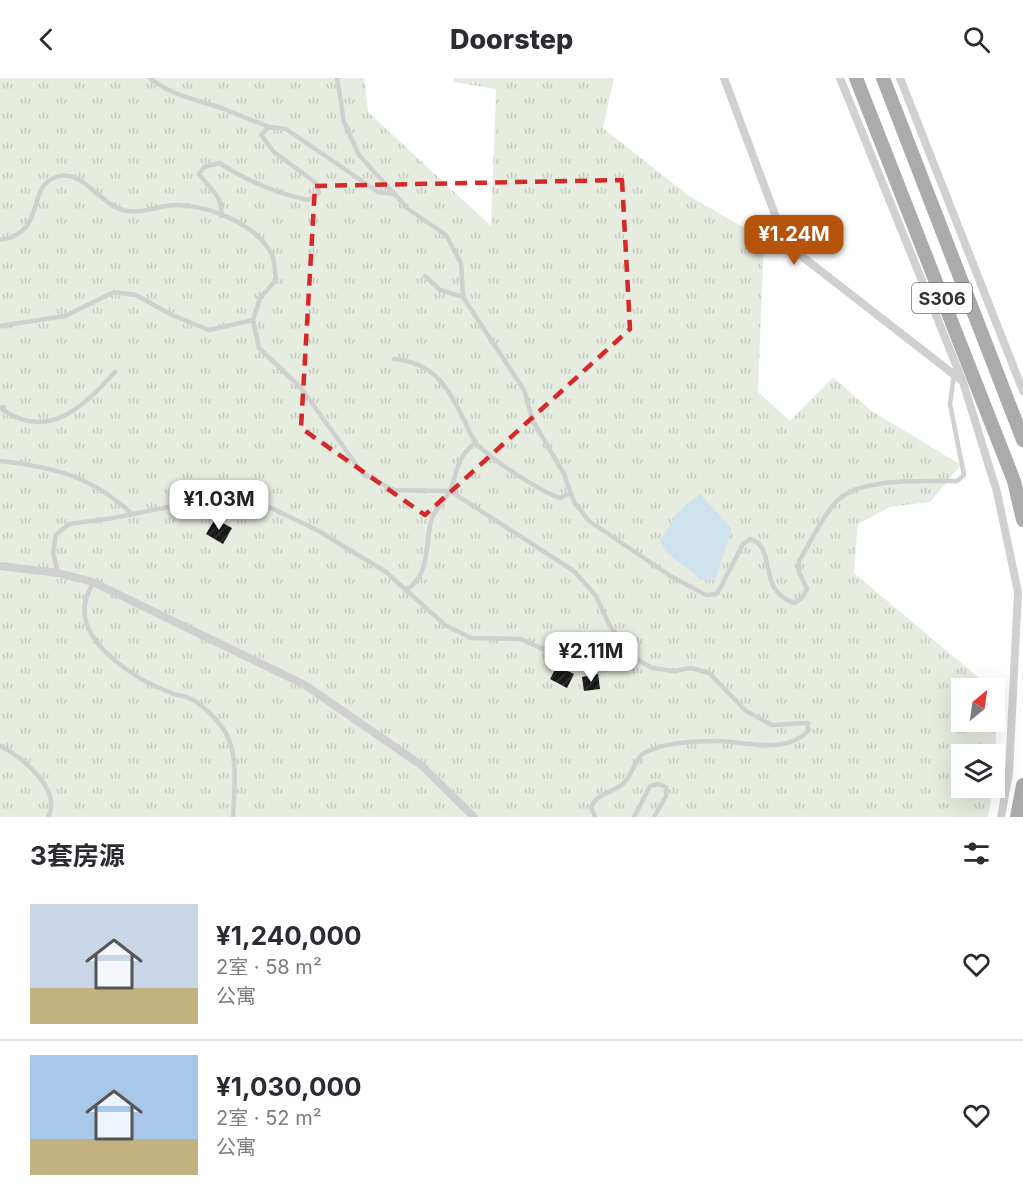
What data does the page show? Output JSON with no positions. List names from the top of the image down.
{
  "streets": {
    "main road": ["S306"]
  },
  "north": "top right",
  "page": {
    "header": "Doorstep",
    "price": ["¥1.24M", "¥1.03M", "¥2.11M"],
    "heading": "3套房源",
    "list": [
      {
        "name": "¥1,240,000",
        "note": "2室 · 58 m² · 公寓"
      },
      {
        "name": "¥1,030,000",
        "note": "2室 · 52 m² · 公寓"
      }
    ]
  }
}
